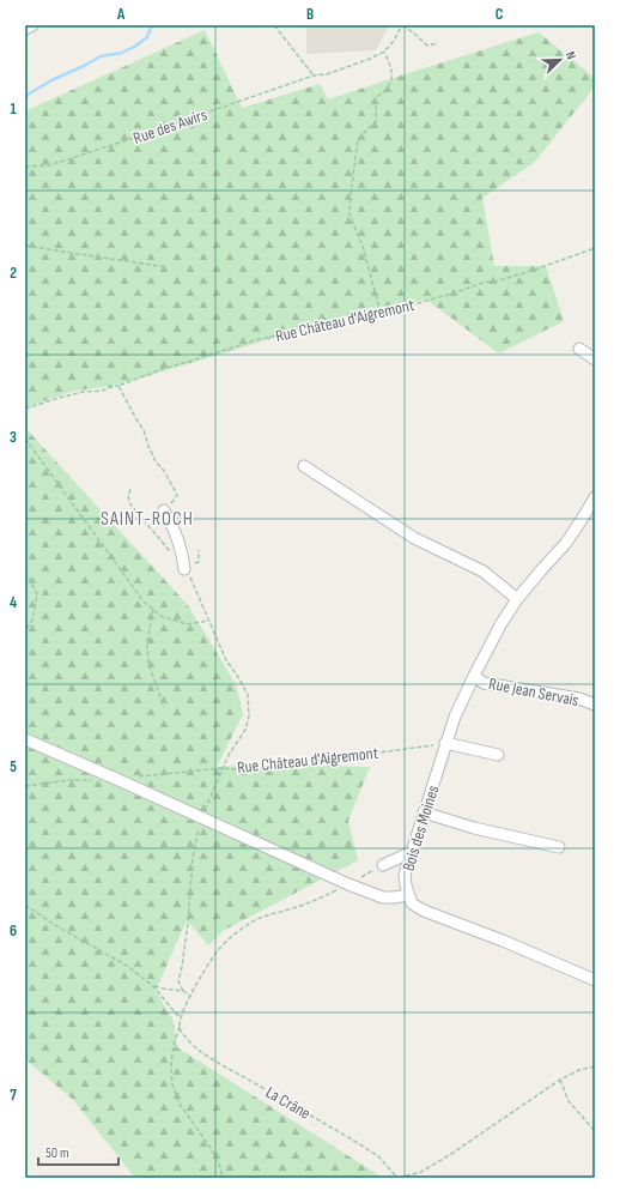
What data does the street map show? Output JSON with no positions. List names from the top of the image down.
{
  "streets": {
    "street": ["Rue Jean Servais", "Bois des Moines"],
    "path": ["Rue des Awirs", "Rue Château d'Aigremont", "La Crâne"]
  },
  "crossings": [
    ["Rue Château d'Aigremont", "Bois des Moines"],
    ["Rue Jean Servais", "Bois des Moines"]
  ],
  "districts": ["SAINT-ROCH"],
  "scale_bar": "50 m",
  "north": "top right",
  "grid": {
    "columns": ["A", "B", "C"],
    "rows": [
      "1",
      "2",
      "3",
      "4",
      "5",
      "6",
      "7"
    ]
  }
}
